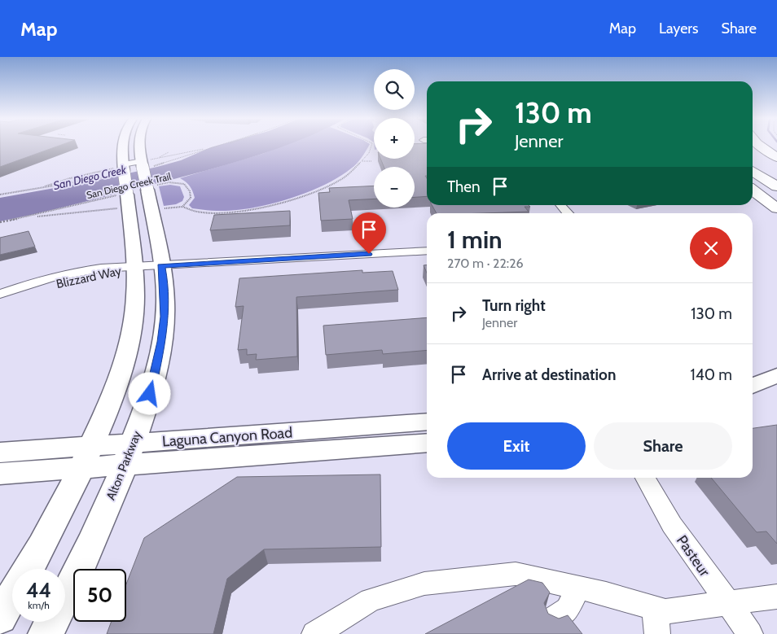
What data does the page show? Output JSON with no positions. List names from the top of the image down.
{
  "streets": {
    "main road": ["Laguna Canyon Road", "Alton Parkway"],
    "street": ["Blizzard Way", "Pasteur"],
    "path": ["San Diego Creek Trail"]
  },
  "crossings": [
    ["San Diego Creek Trail", "Alton Parkway"],
    ["Laguna Canyon Road", "Alton Parkway"]
  ],
  "water": ["San Diego Creek"],
  "page": {
    "header": "Map",
    "nav": ["Map", "Layers", "Share"],
    "map_buttons": ["+", "−"],
    "turn": ["130 m", "Jenner"],
    "then": "Then",
    "heading": ["1 min", "270 m · 22:26"],
    "list": [
      {
        "name": "Turn right",
        "note": "Jenner",
        "value": "130 m"
      },
      {
        "name": "Arrive at destination",
        "value": "140 m"
      }
    ],
    "buttons": ["Exit", "Share"],
    "speed": "44 km/h",
    "limit": "50"
  }
}
